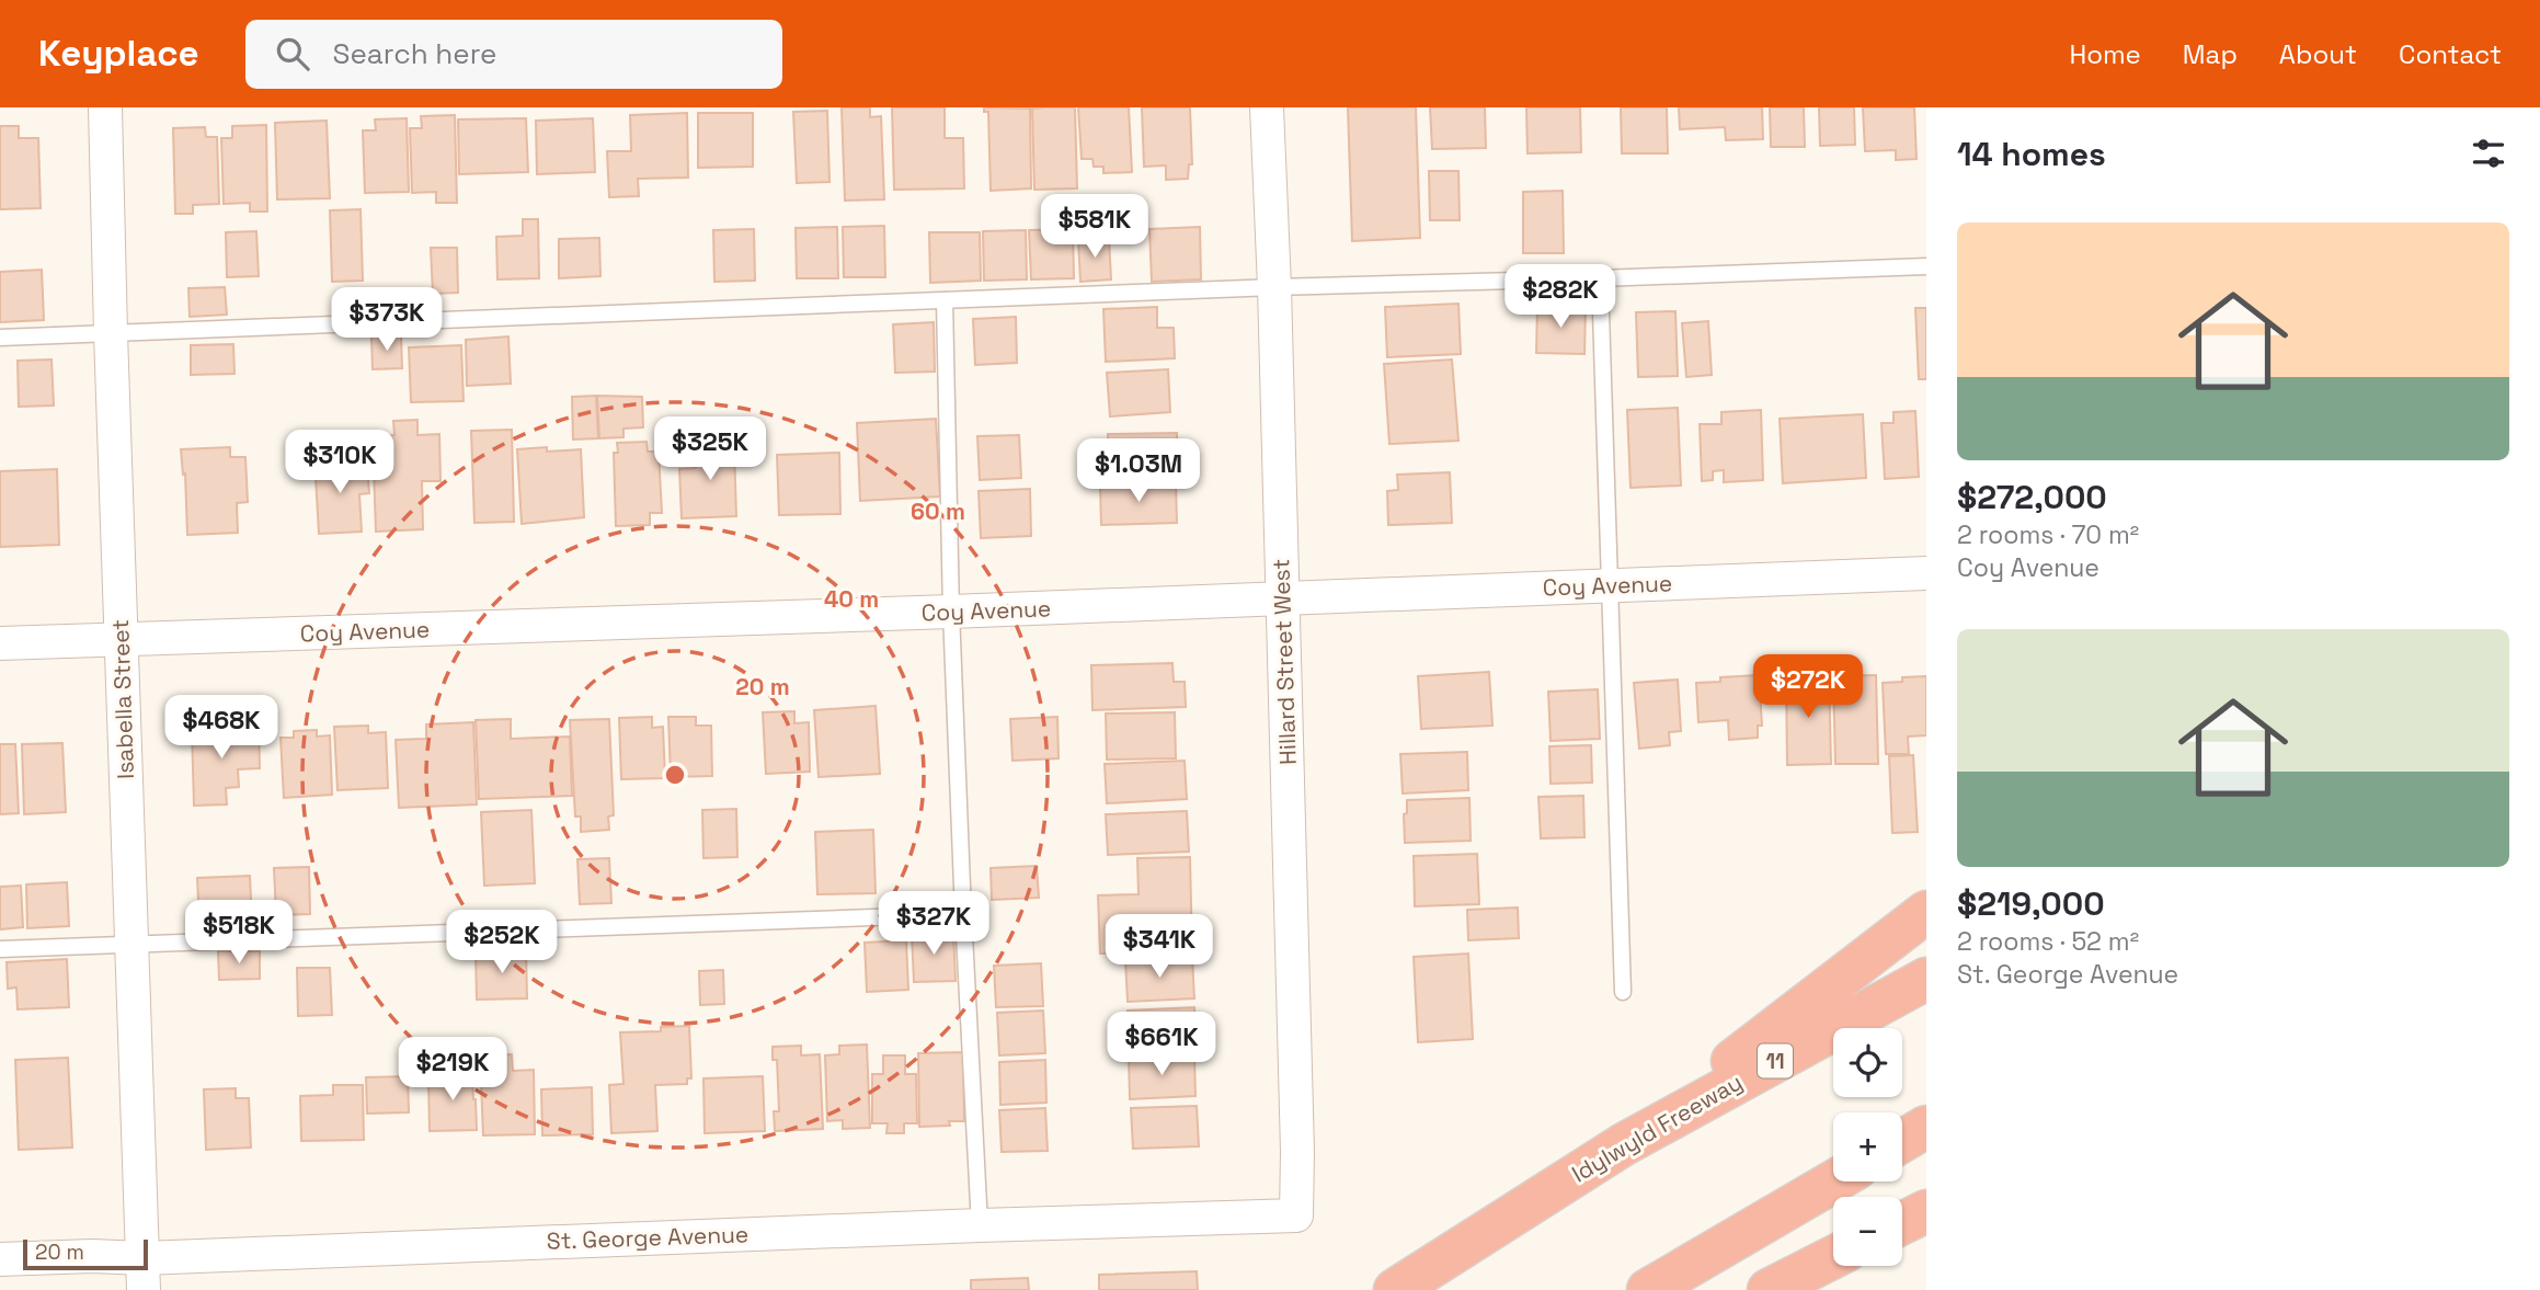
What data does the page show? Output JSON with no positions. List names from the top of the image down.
{
  "streets": {
    "highway": ["11", "Idylwyld Freeway"],
    "street": [
      "Coy Avenue",
      "Hillard Street West",
      "Isabella Street",
      "St. George Avenue"
    ]
  },
  "crossings": [
    ["Coy Avenue", "Hillard Street West"],
    ["Coy Avenue", "Isabella Street"],
    ["Hillard Street West", "St. George Avenue"],
    ["Isabella Street", "St. George Avenue"]
  ],
  "scale_bar": "20 m",
  "page": {
    "header": "Keyplace",
    "search": "Search here",
    "nav": [
      "Home",
      "Map",
      "About",
      "Contact"
    ],
    "heading": "14 homes",
    "price": [
      "$581K",
      "$282K",
      "$373K",
      "$325K",
      "$310K",
      "$1.03M",
      "$272K",
      "$468K",
      "$327K",
      "$518K",
      "$252K",
      "$341K",
      "$661K",
      "$219K"
    ],
    "list": [
      {
        "name": "$272,000",
        "note": "2 rooms · 70 m² · Coy Avenue"
      },
      {
        "name": "$219,000",
        "note": "2 rooms · 52 m² · St. George Avenue"
      }
    ],
    "map_buttons": ["+", "−"],
    "scale": "20 m"
  },
  "rings": ["60 m", "40 m", "20 m"]
}
